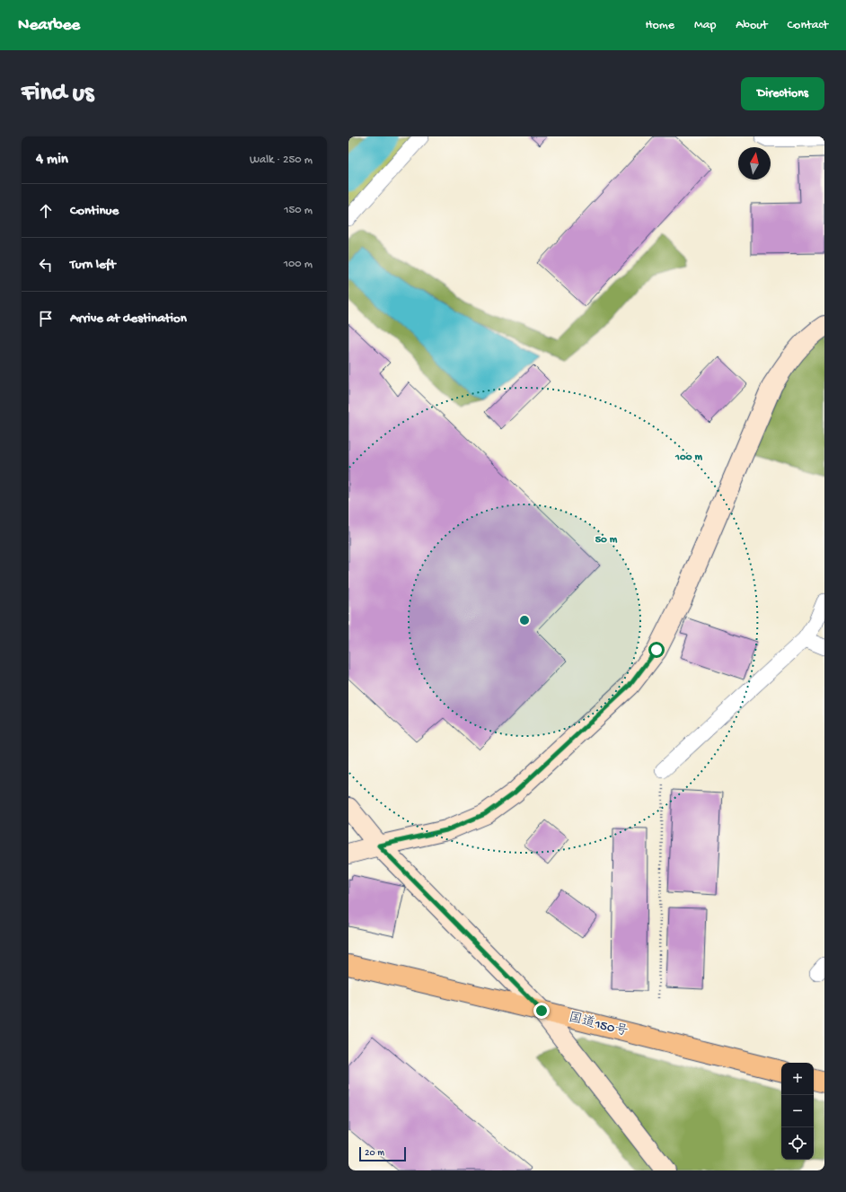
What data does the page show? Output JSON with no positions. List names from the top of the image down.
{
  "streets": {
    "highway": ["国道150号"]
  },
  "scale_bar": "20 m",
  "north": "top",
  "page": {
    "header": "Nearbee",
    "nav": [
      "Home",
      "Map",
      "About",
      "Contact"
    ],
    "buttons": "Directions",
    "title": "Find us",
    "heading": ["4 min", "Walk · 250 m"],
    "list": [
      ["Continue", "150 m"],
      ["Turn left", "100 m"],
      "Arrive at destination"
    ],
    "map_buttons": ["+", "−"],
    "scale": "20 m"
  },
  "rings": ["100 m", "50 m"]
}
